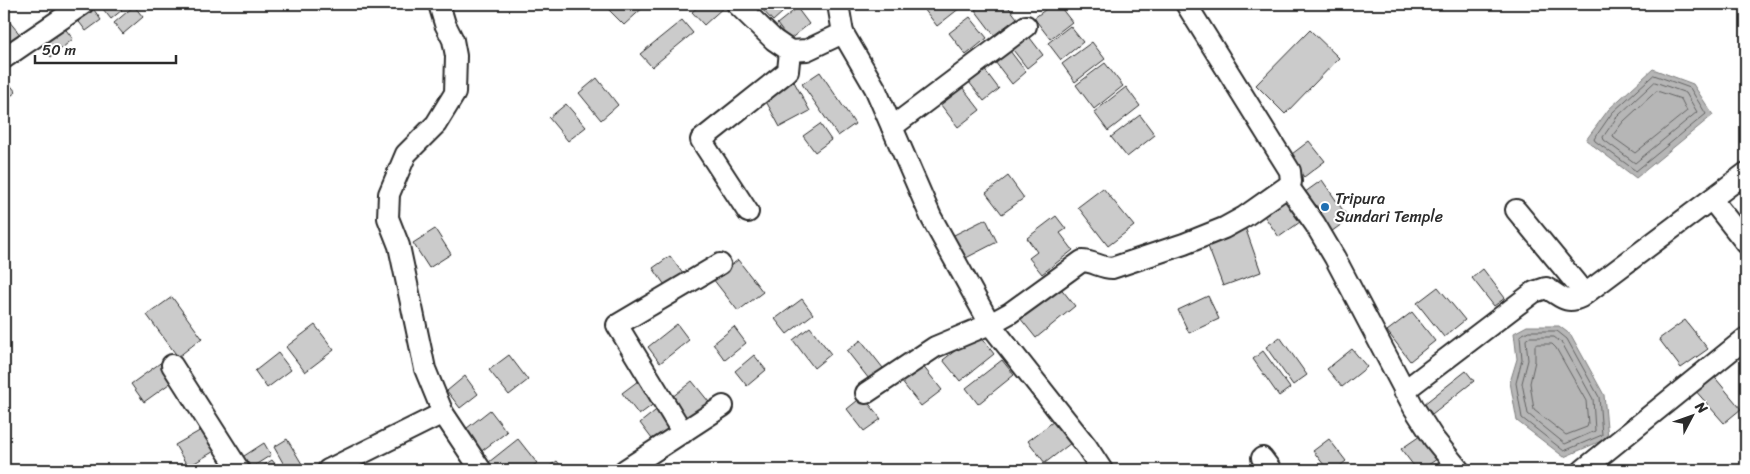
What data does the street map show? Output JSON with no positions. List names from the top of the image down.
{
  "places": ["Tripura Sundari Temple"],
  "scale_bar": "50 m",
  "north": "top right"
}
